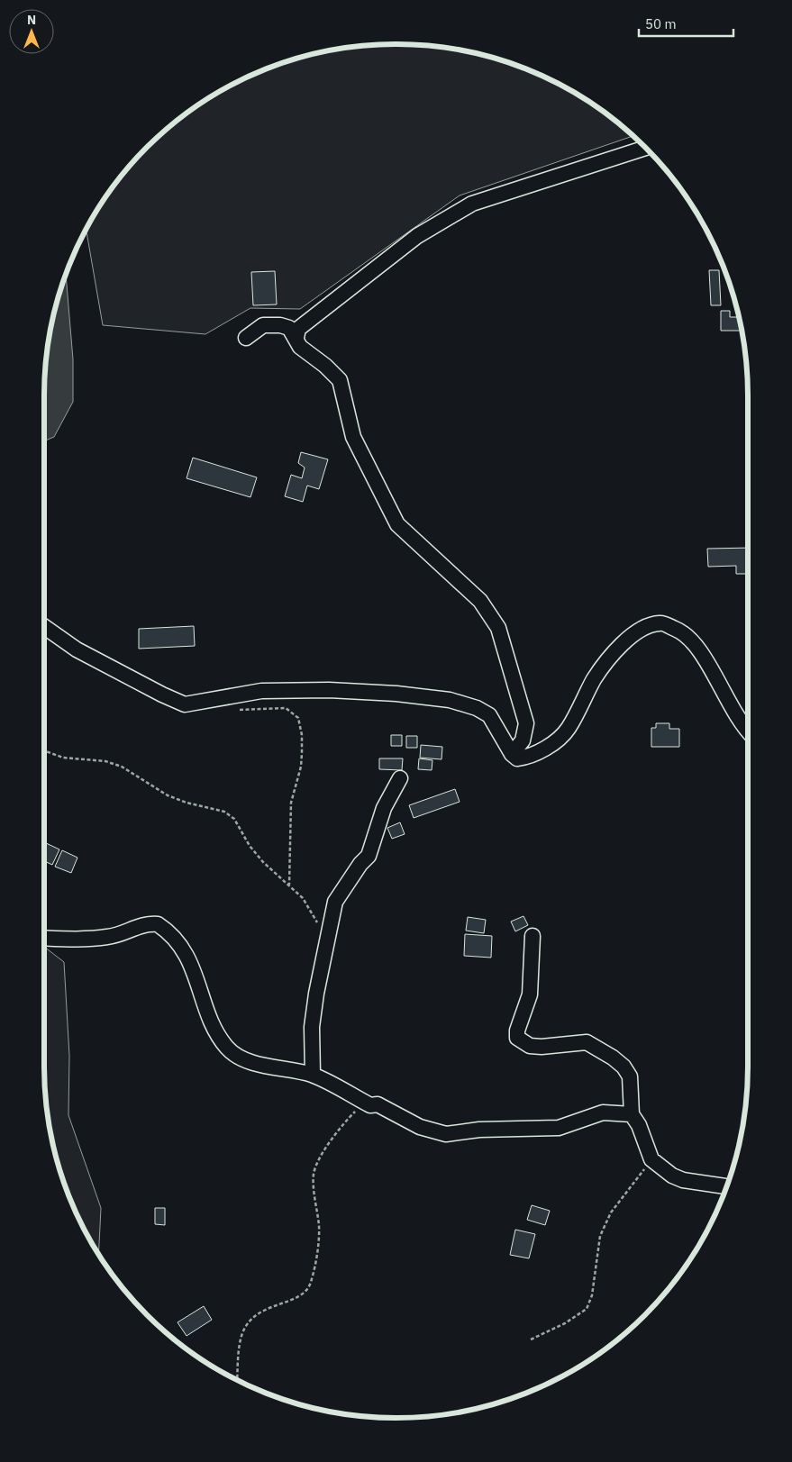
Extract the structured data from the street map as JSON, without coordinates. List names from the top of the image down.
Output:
{
  "scale_bar": "50 m",
  "north": "top"
}
